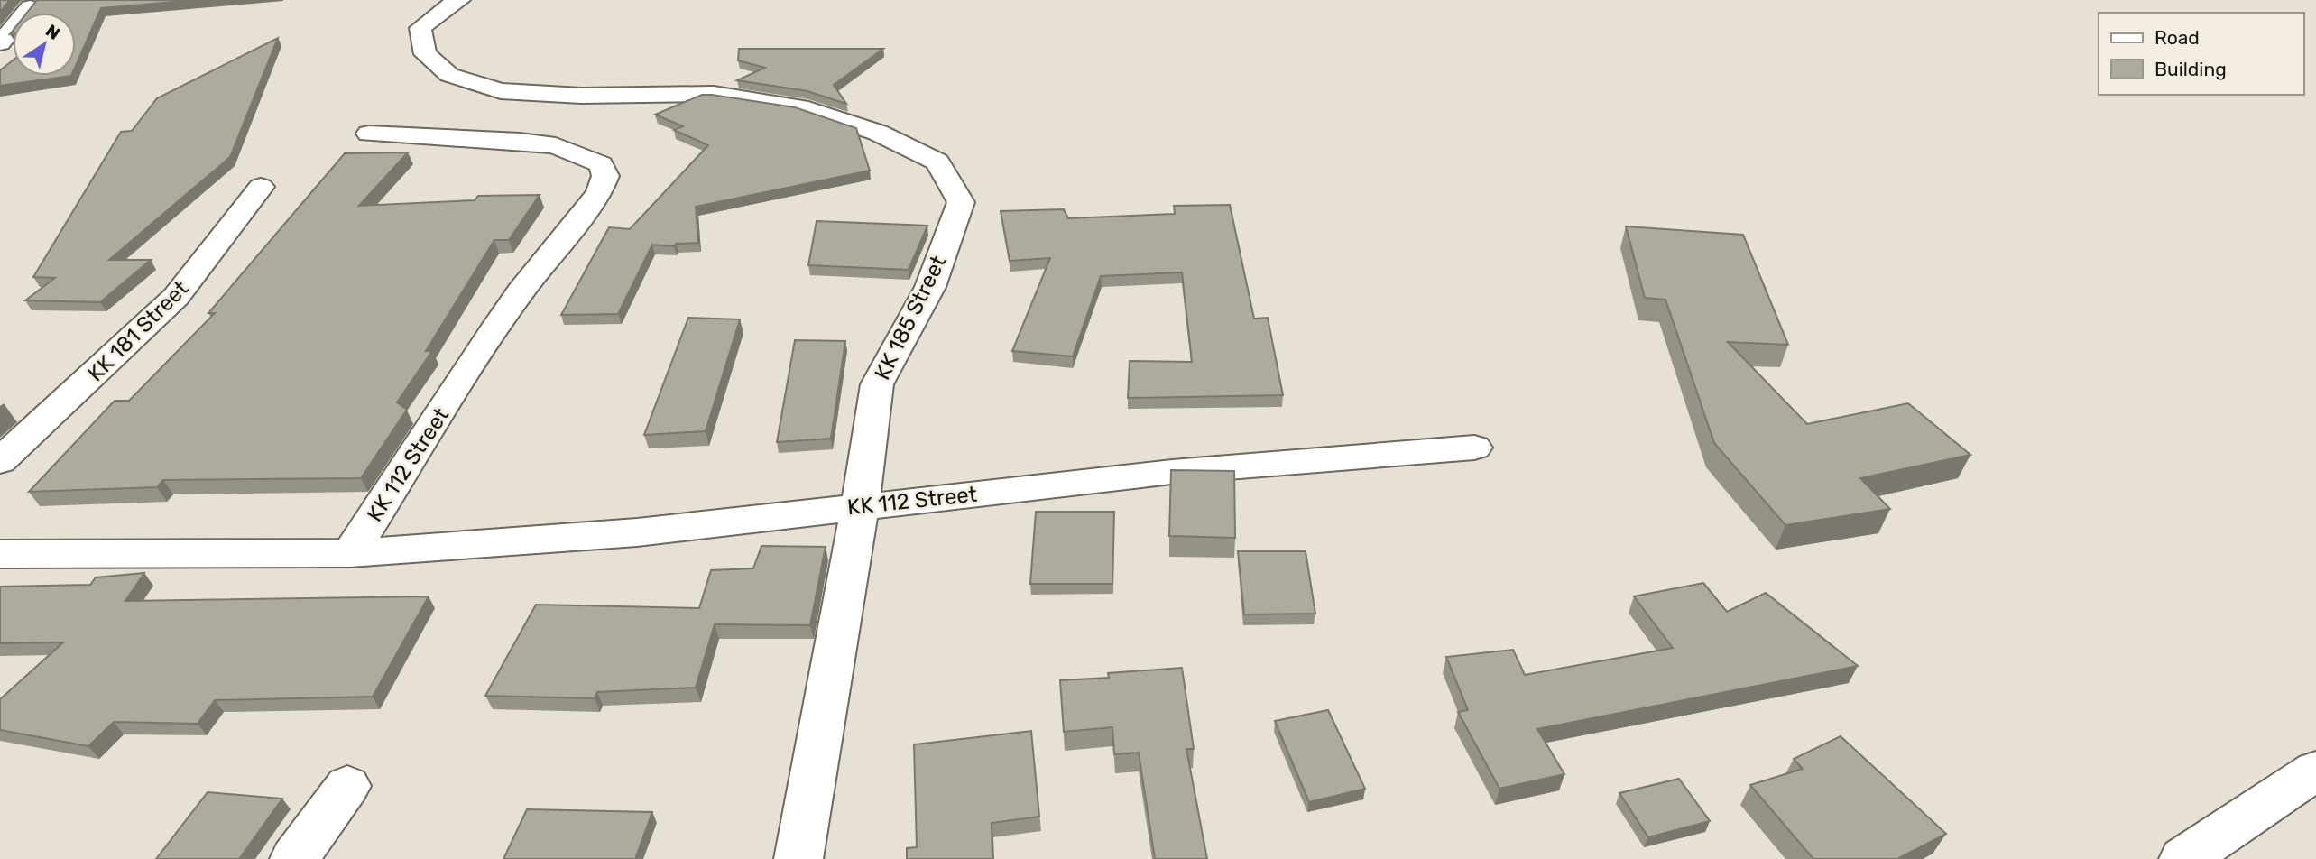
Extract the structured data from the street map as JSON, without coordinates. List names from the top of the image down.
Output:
{
  "streets": {
    "street": ["KK 185 Street", "KK 181 Street", "KK 112 Street"]
  },
  "crossings": [
    ["KK 185 Street", "KK 112 Street"]
  ],
  "legend": ["Road", "Building"],
  "north": "top right"
}
